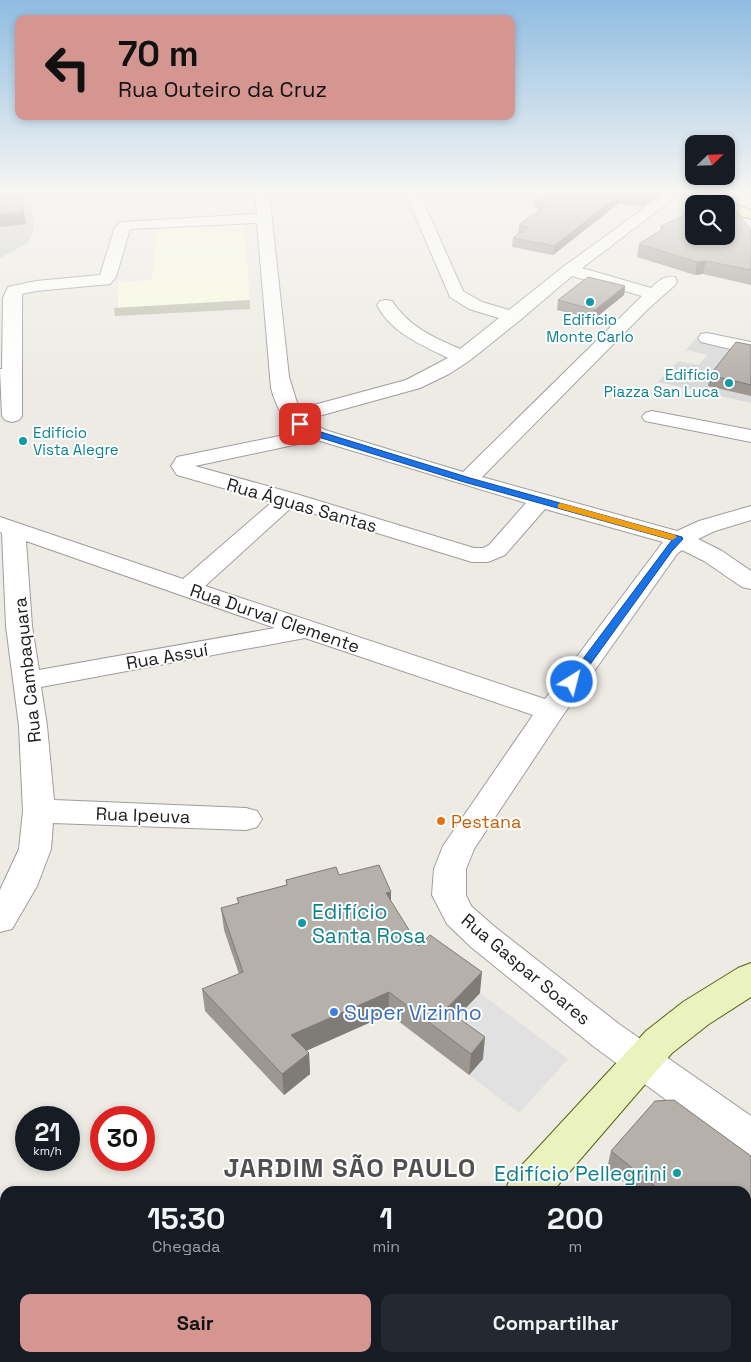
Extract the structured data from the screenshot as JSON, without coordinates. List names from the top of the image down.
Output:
{
  "streets": {
    "street": [
      "Rua Águas Santas",
      "Rua Durval Clemente",
      "Rua Assuí",
      "Rua Cambaquara",
      "Rua Ipeuva",
      "Rua Gaspar Soares"
    ]
  },
  "crossings": [
    ["Rua Durval Clemente", "Rua Assuí"],
    ["Rua Durval Clemente", "Rua Cambaquara"],
    ["Rua Durval Clemente", "Rua Gaspar Soares"],
    ["Rua Assuí", "Rua Cambaquara"],
    ["Rua Cambaquara", "Rua Ipeuva"]
  ],
  "districts": ["JARDIM SÃO PAULO"],
  "places": [
    "Edifício Monte Carlo",
    "Edifício Piazza San Luca",
    "Edifício Vista Alegre",
    "Pestana",
    "Edifício Santa Rosa",
    "Super Vizinho",
    "Edifício Pellegrini"
  ],
  "north": "top right",
  "page": {
    "turn": ["70 m", "Rua Outeiro da Cruz"],
    "speed": "21 km/h",
    "limit": "30",
    "eta": [
      "15:30",
      "Chegada",
      "1",
      "min",
      "200",
      "m"
    ],
    "buttons": ["Sair", "Compartilhar"]
  }
}
